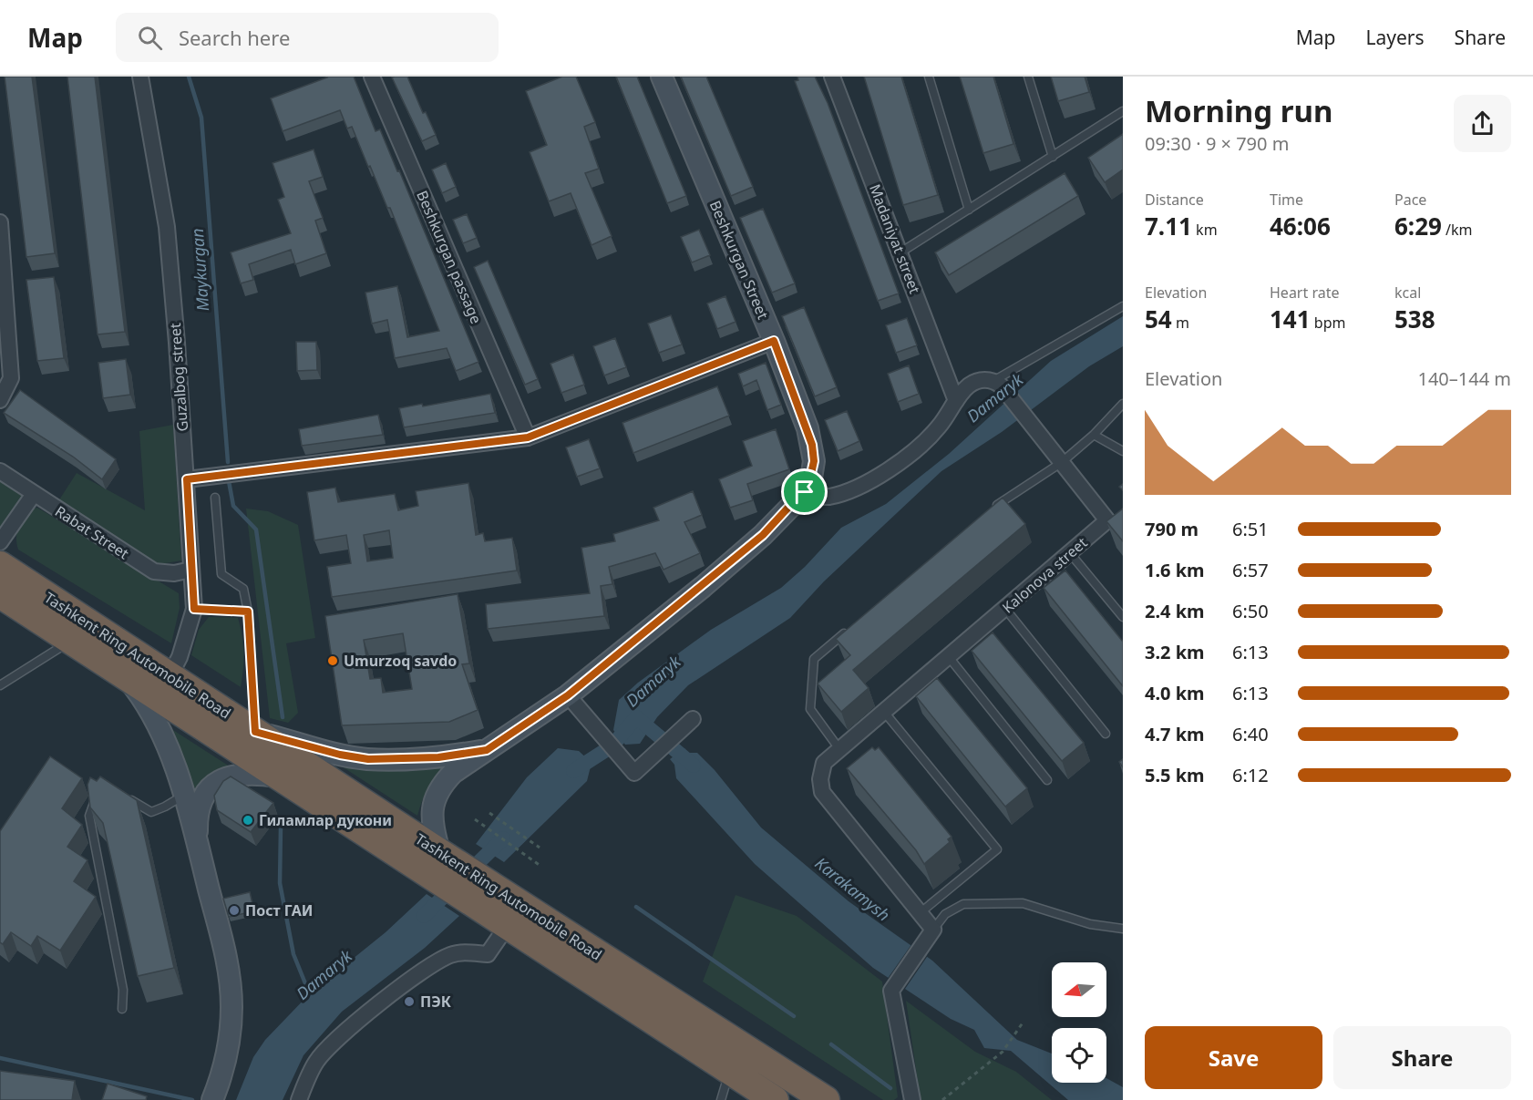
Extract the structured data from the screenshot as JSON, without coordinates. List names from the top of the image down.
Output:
{
  "streets": {
    "highway": ["Tashkent Ring Automobile Road"],
    "main road": ["Beshkurgan Street"],
    "street": [
      "Madaniyat street",
      "Beshkurgan passage",
      "Guzalbog street",
      "Rabat Street",
      "Kalonova street"
    ]
  },
  "crossings": [
    ["Beshkurgan Street", "Tashkent Ring Automobile Road"],
    ["Guzalbog street", "Rabat Street"],
    ["Guzalbog street", "Tashkent Ring Automobile Road"]
  ],
  "water": ["Maykurgan", "Damaryk", "Karakamysh"],
  "places": [
    "Umurzoq savdo",
    "Гиламлар дукони",
    "Пост ГАИ",
    "ПЭК"
  ],
  "north": "left",
  "page": {
    "header": "Map",
    "search": "Search here",
    "nav": ["Map", "Layers", "Share"],
    "heading": ["Morning run", "09:30 · 9 × 790 m"],
    "stats": [
      ["Distance", "7.11 km"],
      ["Time", "46:06"],
      ["Pace", "6:29 /km"],
      ["Elevation", "54 m"],
      ["Heart rate", "141 bpm"],
      ["kcal", "538"]
    ],
    "chart": ["Elevation", "140–144 m"],
    "list": [
      {
        "name": "790 m",
        "note": "6:51"
      },
      {
        "name": "1.6 km",
        "note": "6:57"
      },
      {
        "name": "2.4 km",
        "note": "6:50"
      },
      {
        "name": "3.2 km",
        "note": "6:13"
      },
      {
        "name": "4.0 km",
        "note": "6:13"
      },
      {
        "name": "4.7 km",
        "note": "6:40"
      },
      {
        "name": "5.5 km",
        "note": "6:12"
      }
    ],
    "buttons": ["Save", "Share"]
  }
}
